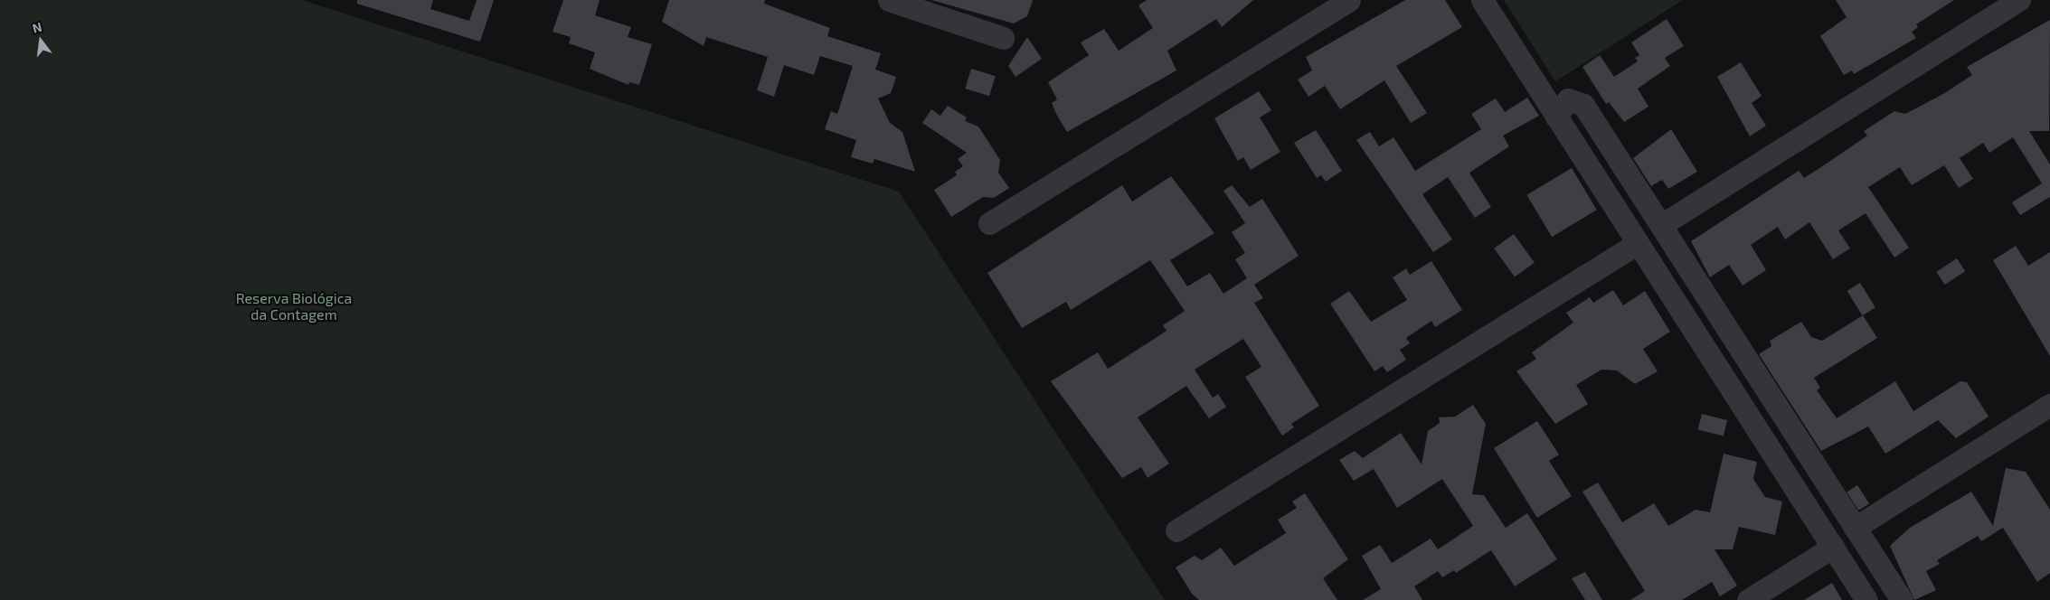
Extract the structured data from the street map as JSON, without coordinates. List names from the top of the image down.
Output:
{
  "parks": ["Reserva Biológica da Contagem"],
  "north": "top"
}
